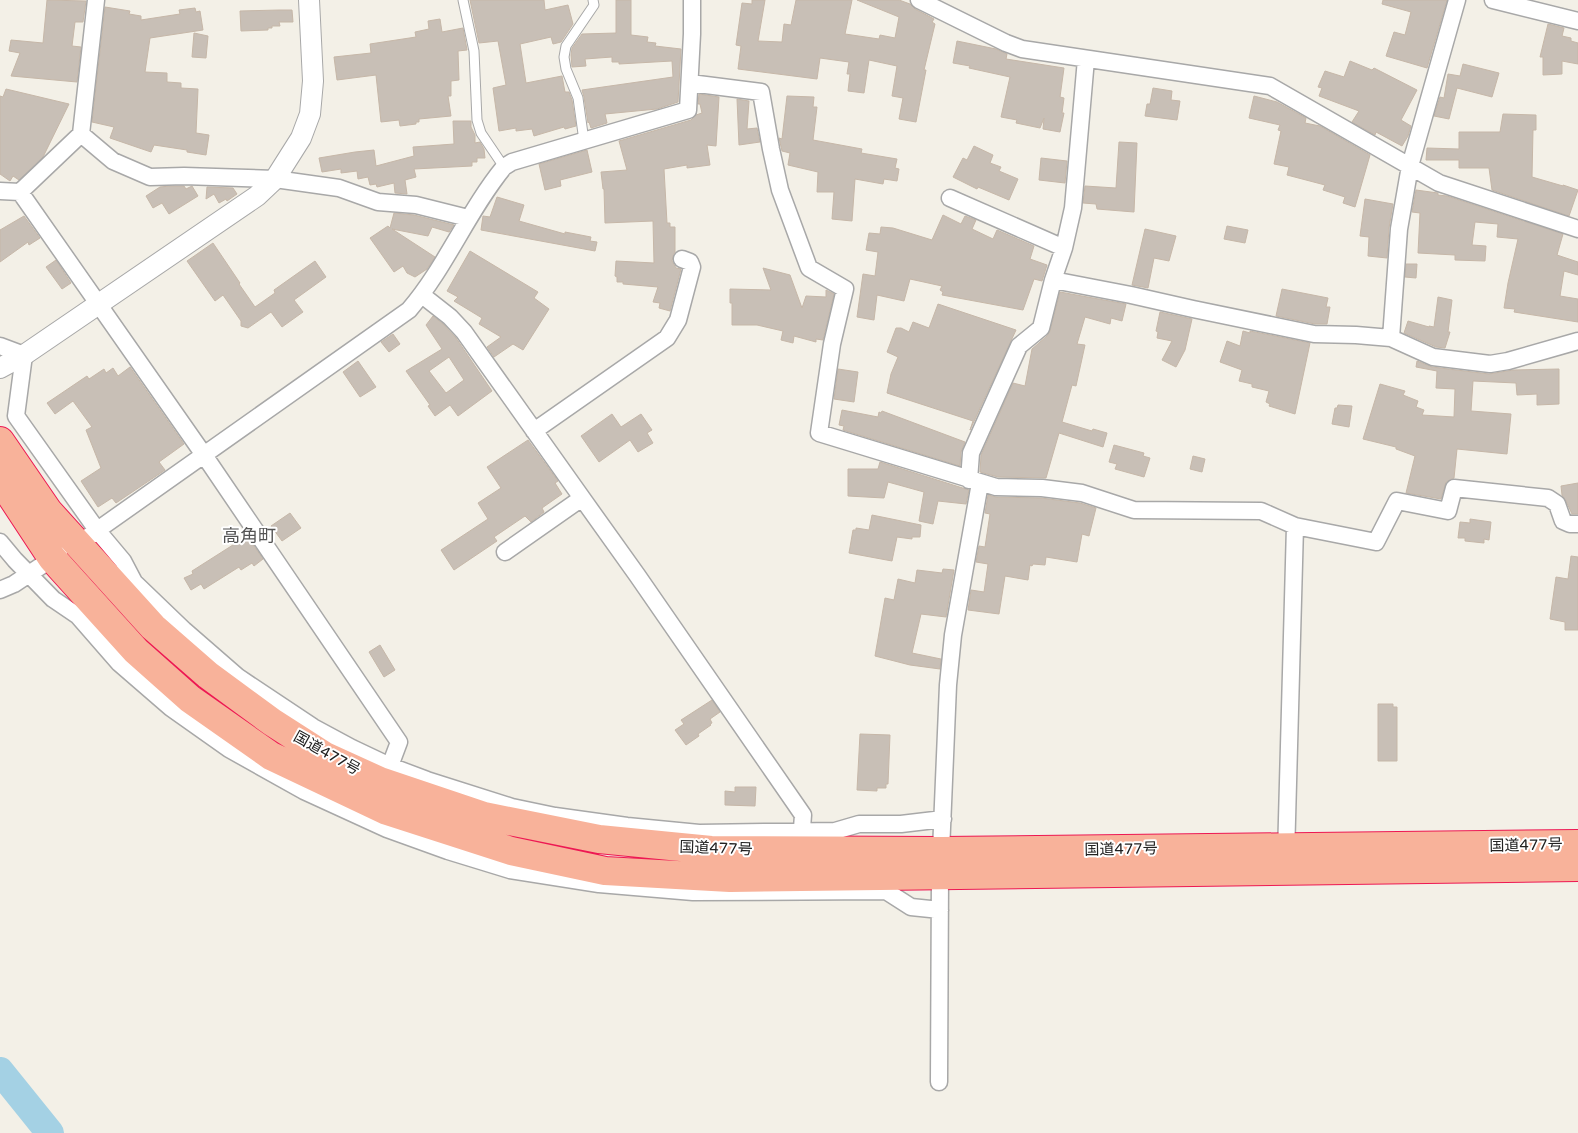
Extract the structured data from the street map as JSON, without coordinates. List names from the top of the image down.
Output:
{
  "streets": {
    "highway": ["国道477号"]
  },
  "districts": ["高角町"]
}
